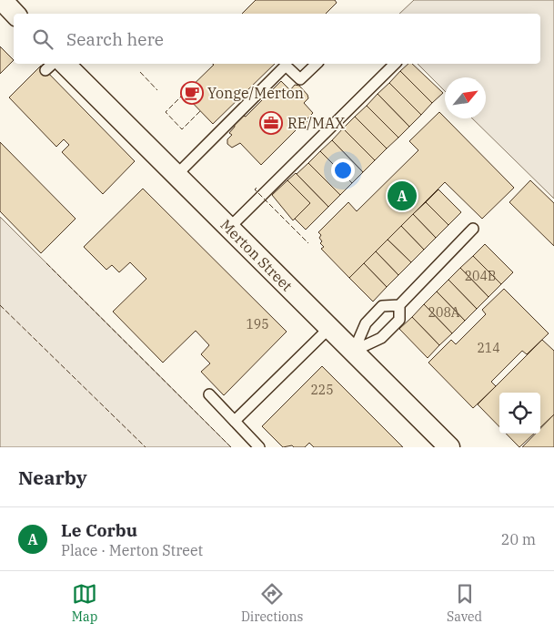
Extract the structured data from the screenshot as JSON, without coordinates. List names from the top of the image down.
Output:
{
  "streets": {
    "street": ["Merton Street"]
  },
  "places": {
    "cafe": ["Yonge/Merton"],
    "office": ["RE/MAX"]
  },
  "house_numbers": [
    "204B",
    "208A",
    "195",
    "214",
    "225"
  ],
  "north": "top right",
  "page": {
    "search": "Search here",
    "pins": "A",
    "heading": "Nearby",
    "list": [
      {
        "mark": "A",
        "name": "Le Corbu",
        "note": "Place · Merton Street",
        "value": "20 m"
      }
    ],
    "nav": ["Map", "Directions", "Saved"]
  }
}
